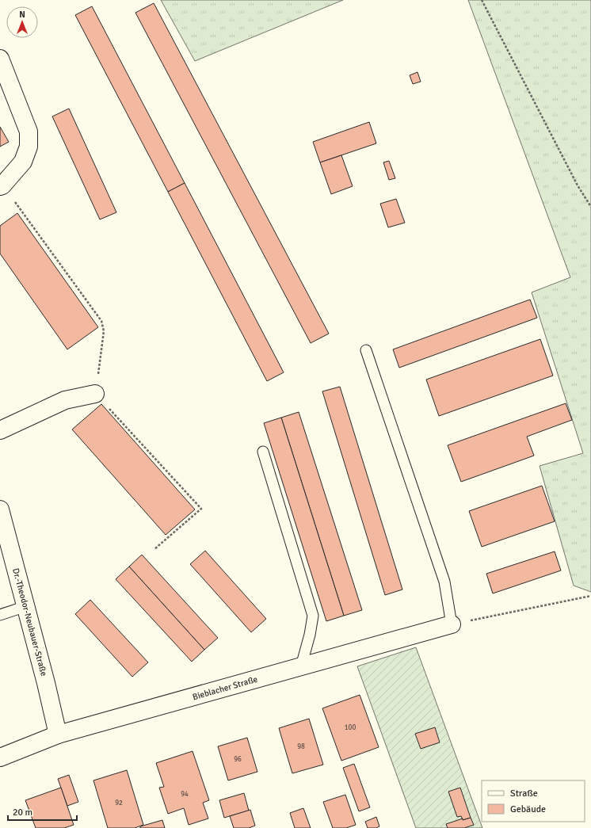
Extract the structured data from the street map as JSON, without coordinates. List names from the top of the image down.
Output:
{
  "streets": {
    "street": ["Dr.-Theodor-Neubauer-Straße", "Bieblacher Straße"]
  },
  "crossings": [
    ["Dr.-Theodor-Neubauer-Straße", "Bieblacher Straße"]
  ],
  "house_numbers": [
    "100",
    "98",
    "96",
    "94",
    "92"
  ],
  "legend": ["Straße", "Gebäude"],
  "scale_bar": "20 m",
  "north": "top"
}
